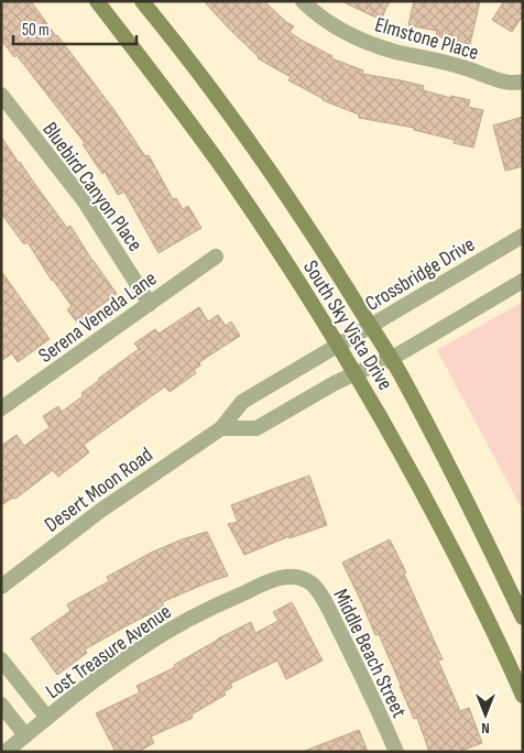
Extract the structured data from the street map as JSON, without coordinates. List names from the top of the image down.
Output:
{
  "streets": {
    "main road": ["South Sky Vista Drive"],
    "street": [
      "Elmstone Place",
      "Bluebird Canyon Place",
      "Crossbridge Drive",
      "Serena Veneda Lane",
      "Desert Moon Road",
      "Lost Treasure Avenue",
      "Middle Beach Street"
    ]
  },
  "crossings": [
    ["Bluebird Canyon Place", "Serena Veneda Lane"],
    ["Crossbridge Drive", "South Sky Vista Drive"],
    ["Crossbridge Drive", "Desert Moon Road"],
    ["South Sky Vista Drive", "Desert Moon Road"],
    ["Lost Treasure Avenue", "Middle Beach Street"]
  ],
  "scale_bar": "50 m",
  "north": "bottom"
}
